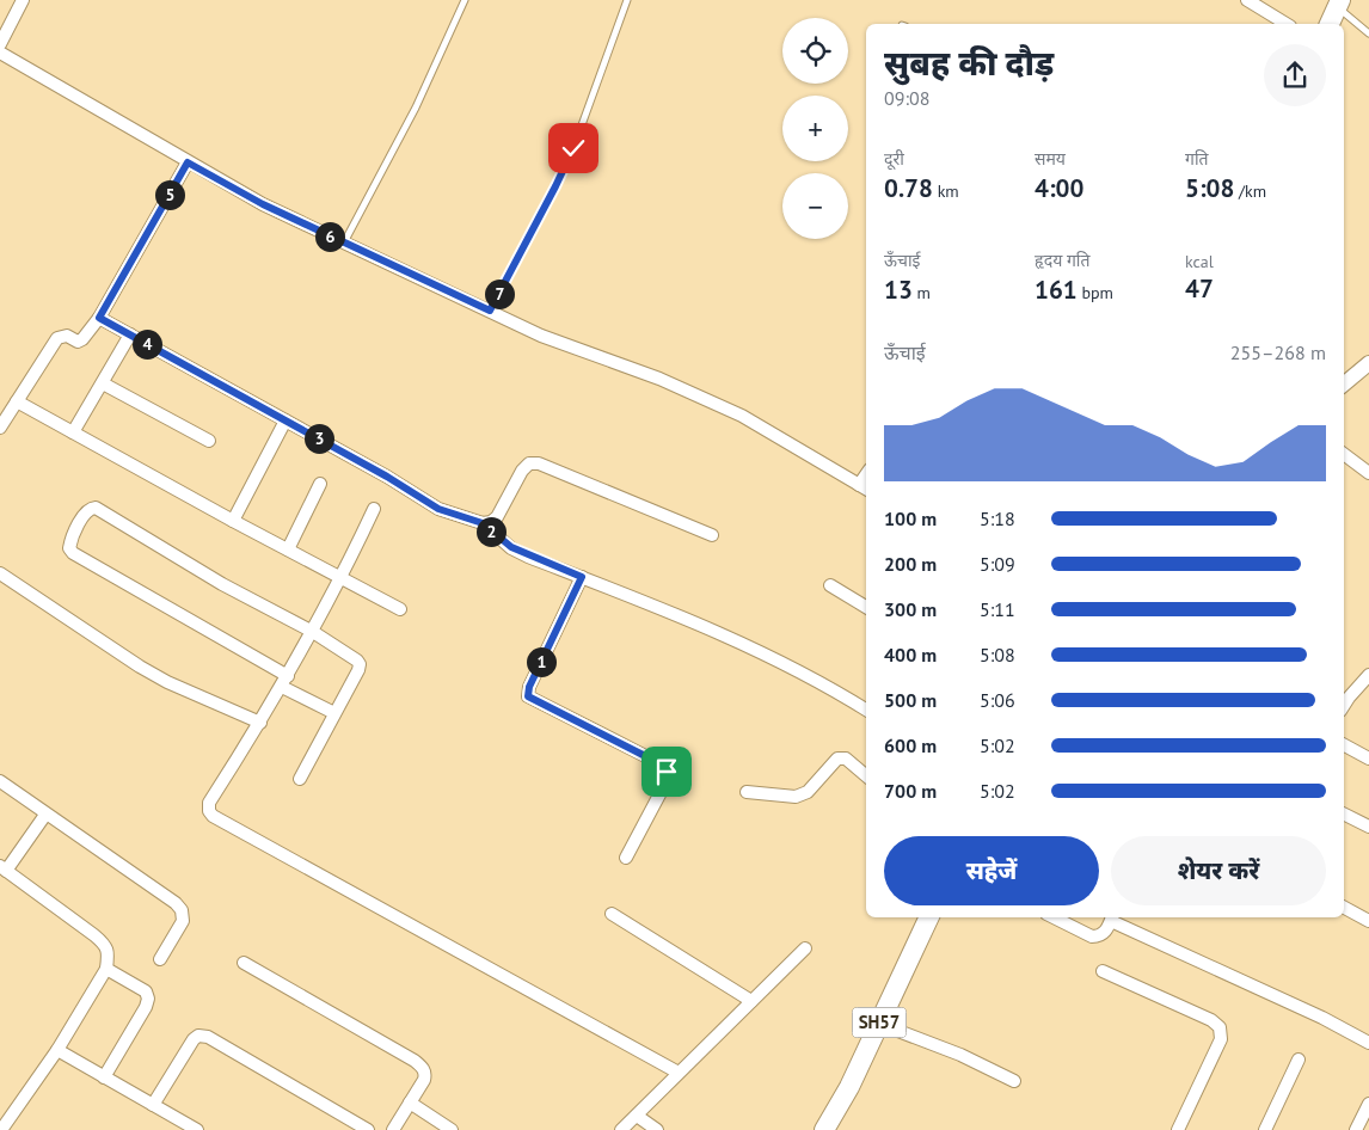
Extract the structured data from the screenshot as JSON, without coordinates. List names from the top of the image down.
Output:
{
  "streets": {
    "main road": ["SH57"]
  },
  "page": {
    "map_buttons": ["+", "−"],
    "heading": ["सुबह की दौड़", "09:08"],
    "stats": [
      ["दूरी", "0.78 km"],
      ["समय", "4:00"],
      ["गति", "5:08 /km"],
      ["ऊँचाई", "13 m"],
      ["हृदय गति", "161 bpm"],
      ["kcal", "47"]
    ],
    "pins": [
      "5",
      "6",
      "7",
      "4",
      "3",
      "2",
      "1"
    ],
    "chart": ["ऊँचाई", "255–268 m"],
    "list": [
      {
        "name": "100 m",
        "note": "5:18"
      },
      {
        "name": "200 m",
        "note": "5:09"
      },
      {
        "name": "300 m",
        "note": "5:11"
      },
      {
        "name": "400 m",
        "note": "5:08"
      },
      {
        "name": "500 m",
        "note": "5:06"
      },
      {
        "name": "600 m",
        "note": "5:02"
      },
      {
        "name": "700 m",
        "note": "5:02"
      }
    ],
    "buttons": ["सहेजें", "शेयर करें"]
  }
}
